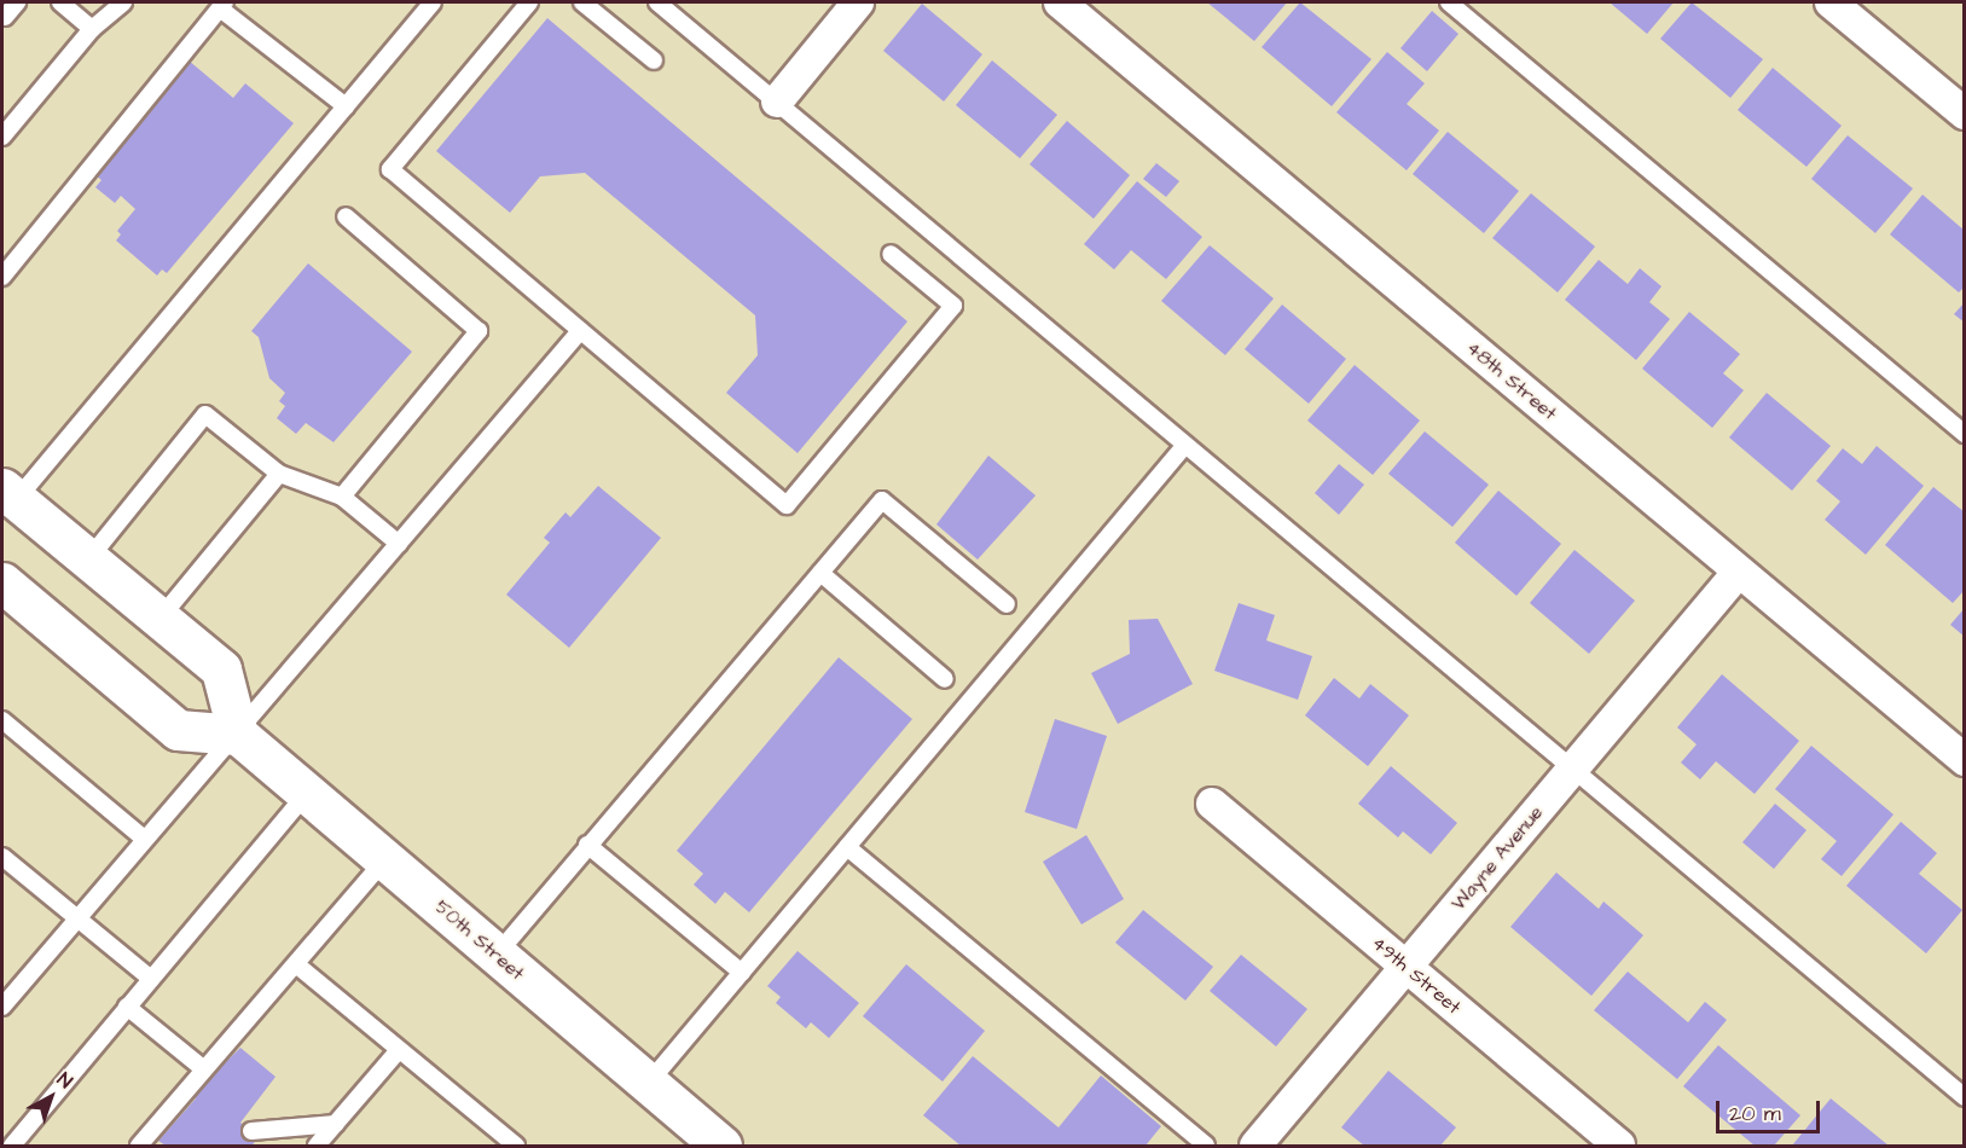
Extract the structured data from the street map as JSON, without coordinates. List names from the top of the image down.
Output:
{
  "streets": {
    "main road": ["50th Street"],
    "street": ["48th Street", "Wayne Avenue", "49th Street"]
  },
  "crossings": [
    ["48th Street", "Wayne Avenue"],
    ["Wayne Avenue", "49th Street"]
  ],
  "scale_bar": "20 m",
  "north": "top right"
}
